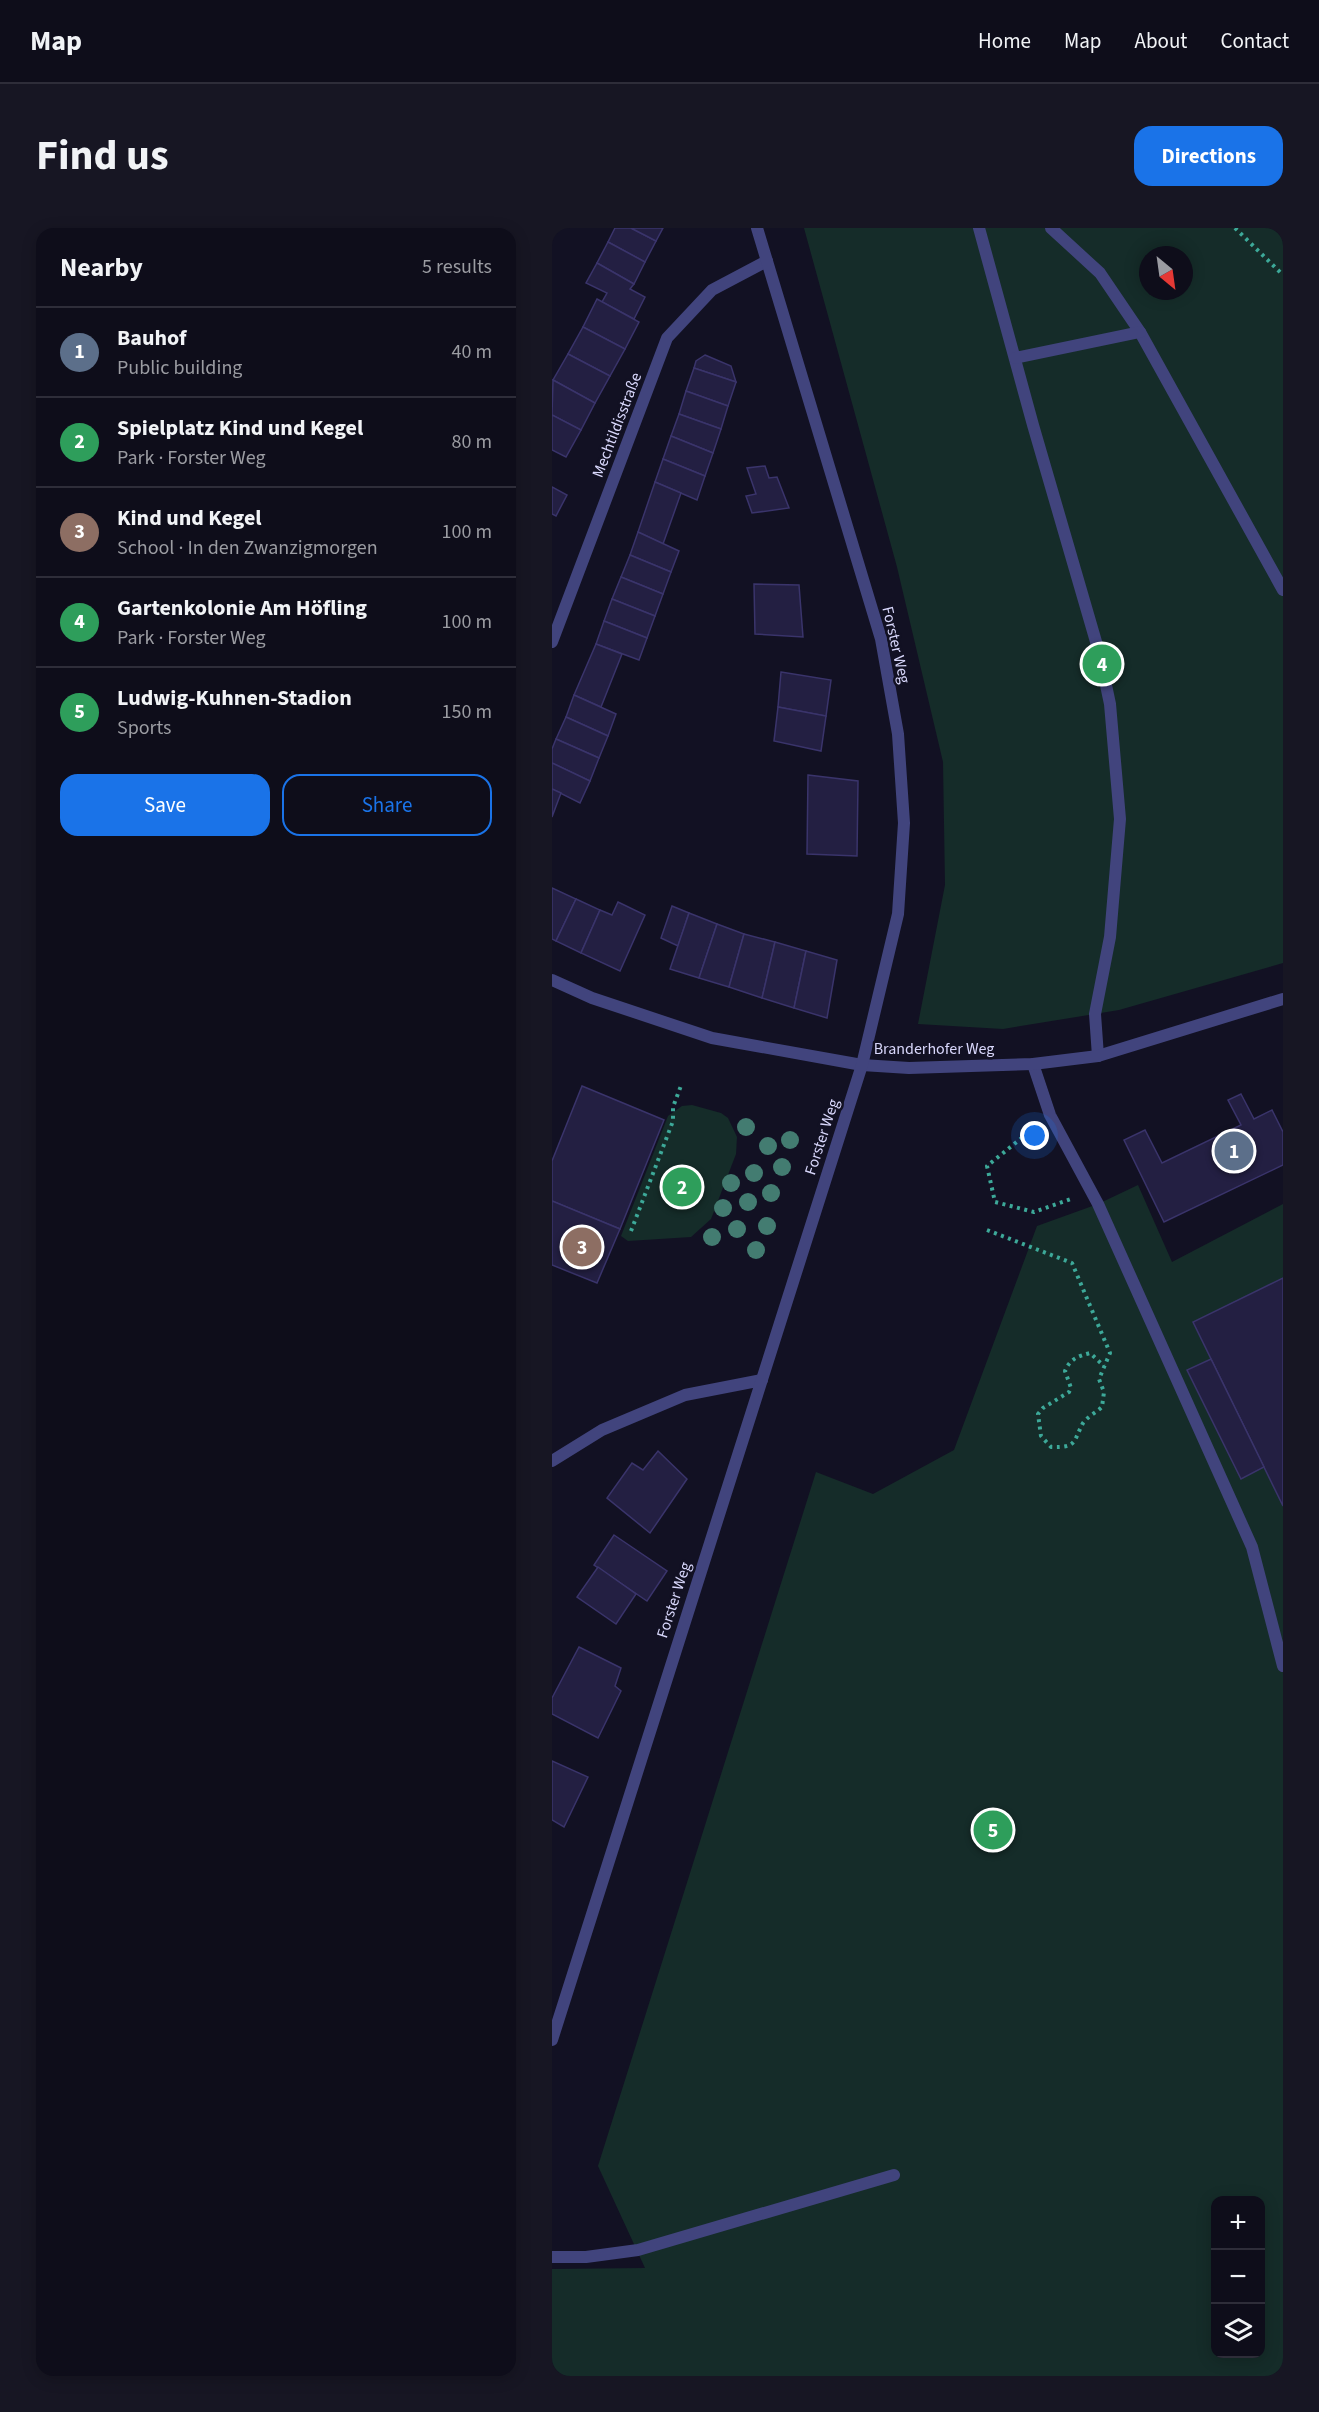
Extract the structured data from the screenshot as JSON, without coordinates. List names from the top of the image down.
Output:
{
  "streets": {
    "street": ["Mechtildisstraße", "Forster Weg", "Branderhofer Weg"]
  },
  "crossings": [
    ["Mechtildisstraße", "Forster Weg"],
    ["Forster Weg", "Branderhofer Weg"]
  ],
  "north": "bottom right",
  "page": {
    "header": "Map",
    "nav": [
      "Home",
      "Map",
      "About",
      "Contact"
    ],
    "title": "Find us",
    "buttons": [
      "Directions",
      ["Save", "Share"]
    ],
    "heading": ["Nearby", "5 results"],
    "list": [
      {
        "mark": "1",
        "name": "Bauhof",
        "note": "Public building",
        "value": "40 m"
      },
      {
        "mark": "2",
        "name": "Spielplatz Kind und Kegel",
        "note": "Park · Forster Weg",
        "value": "80 m"
      },
      {
        "mark": "3",
        "name": "Kind und Kegel",
        "note": "School · In den Zwanzigmorgen",
        "value": "100 m"
      },
      {
        "mark": "4",
        "name": "Gartenkolonie Am Höfling",
        "note": "Park · Forster Weg",
        "value": "100 m"
      },
      {
        "mark": "5",
        "name": "Ludwig-Kuhnen-Stadion",
        "note": "Sports",
        "value": "150 m"
      }
    ],
    "pins": [
      "4",
      "1",
      "2",
      "3",
      "5"
    ],
    "map_buttons": ["+", "−"]
  }
}
